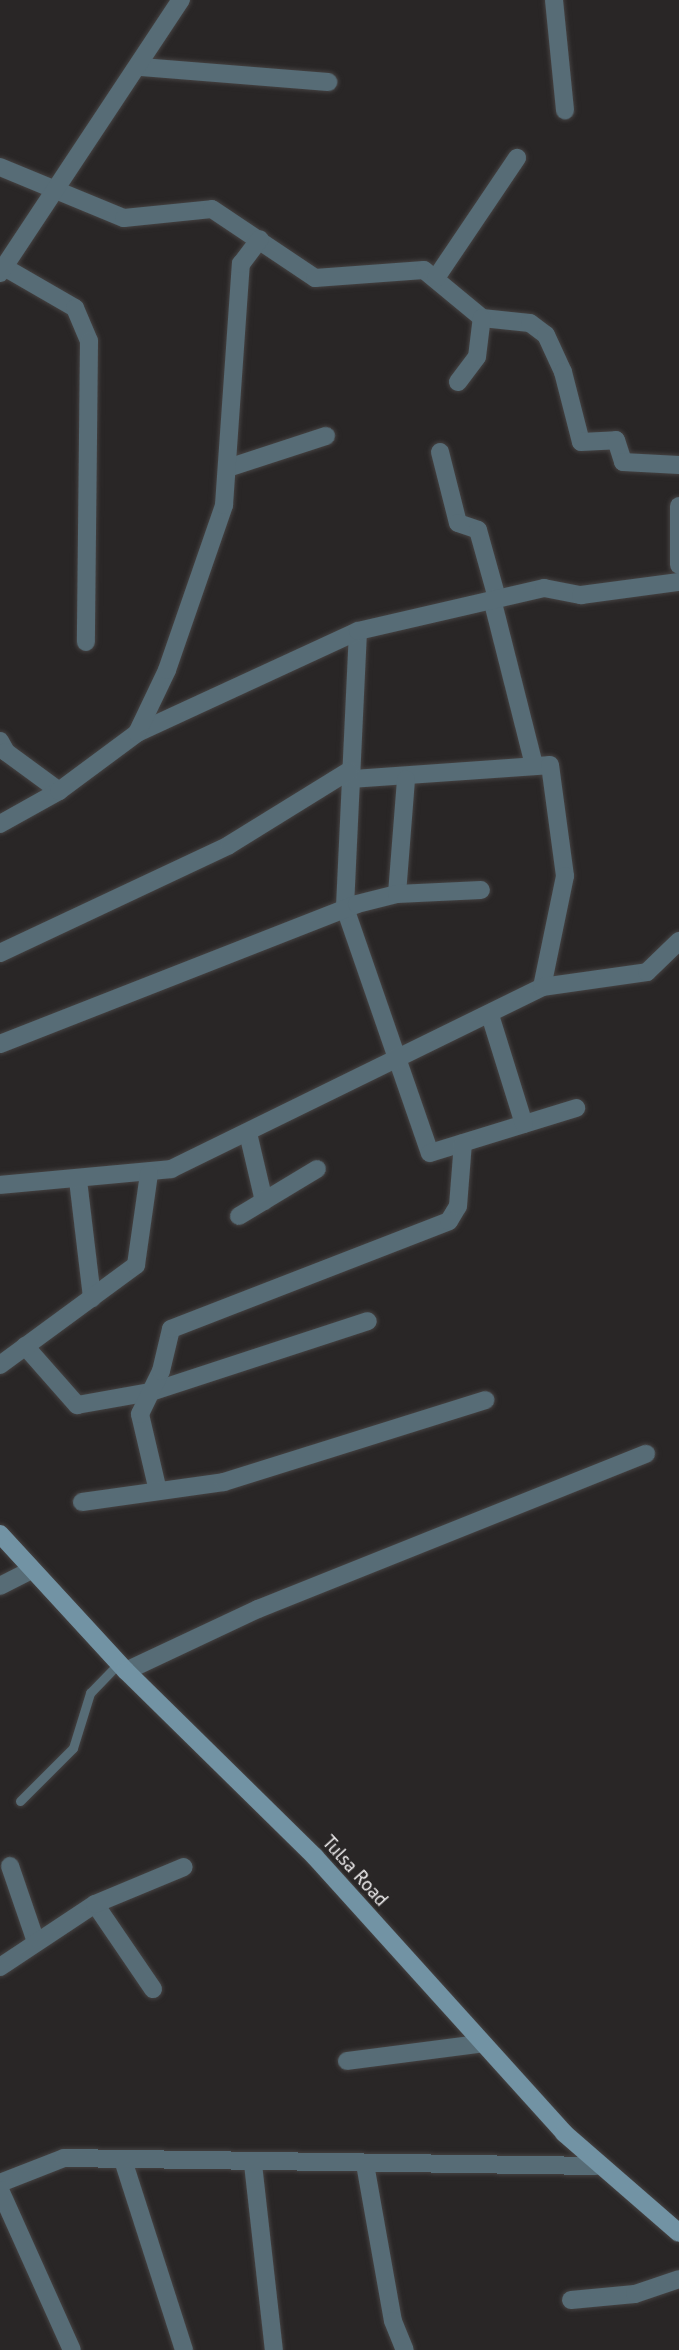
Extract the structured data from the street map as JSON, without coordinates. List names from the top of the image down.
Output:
{
  "streets": {
    "main road": ["Tulsa Road"]
  }
}
